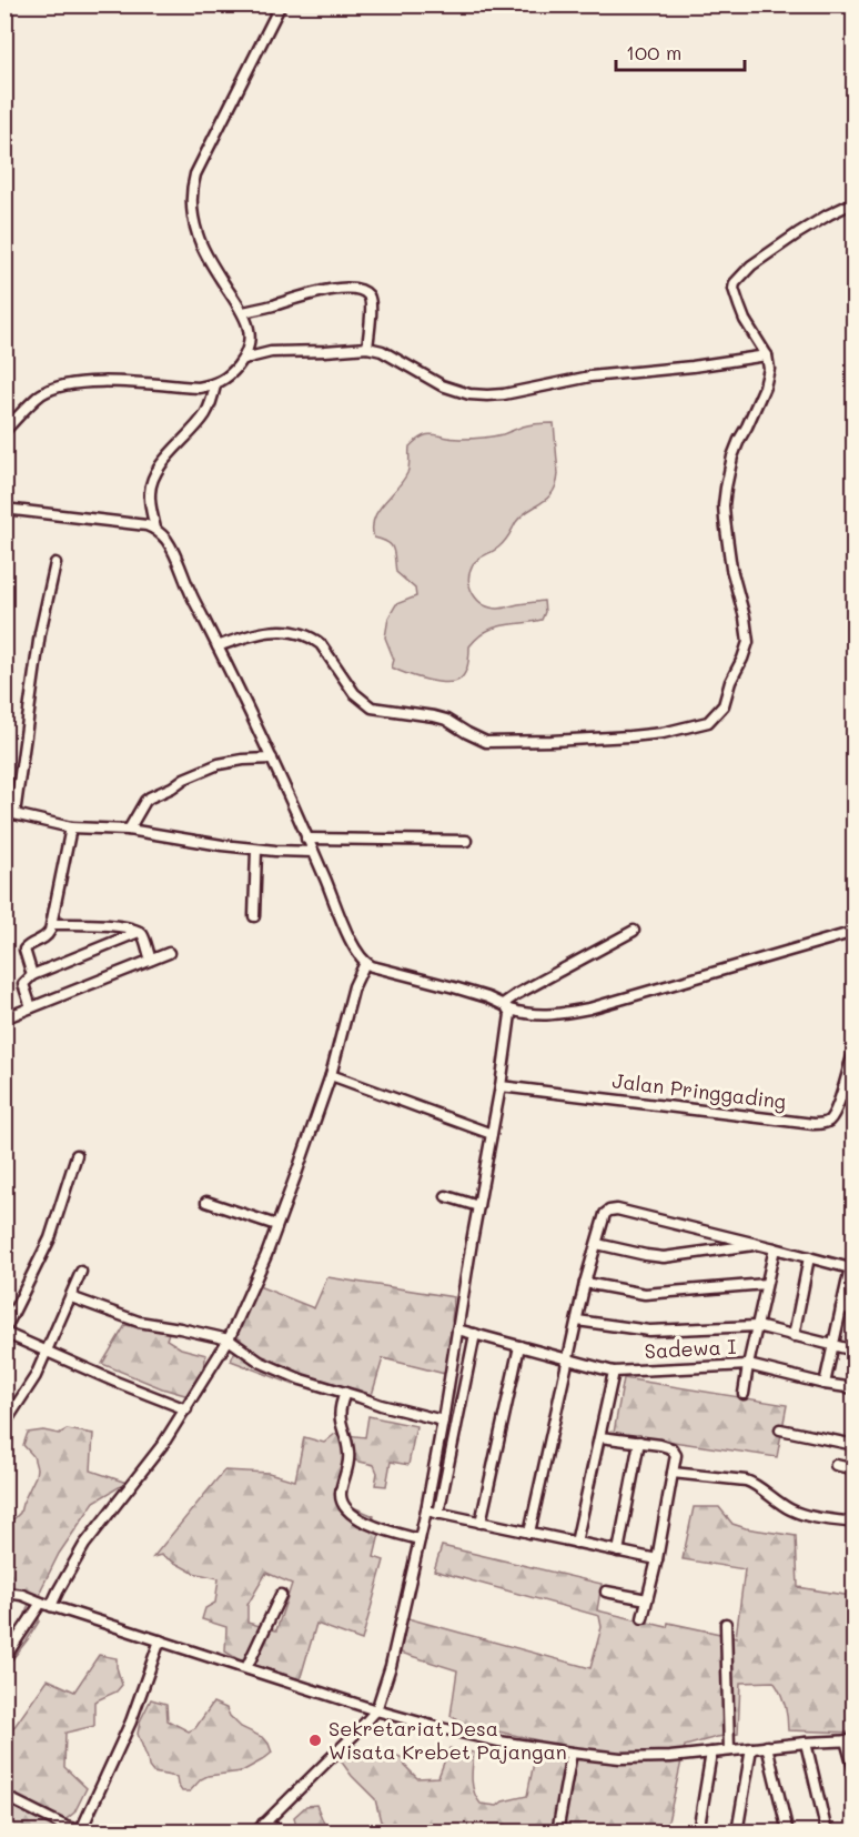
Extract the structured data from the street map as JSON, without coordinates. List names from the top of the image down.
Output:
{
  "streets": {
    "street": ["Jalan Pringgading", "Sadewa I"]
  },
  "places": ["Sekretariat Desa Wisata Krebet Pajangan"],
  "scale_bar": "100 m"
}
